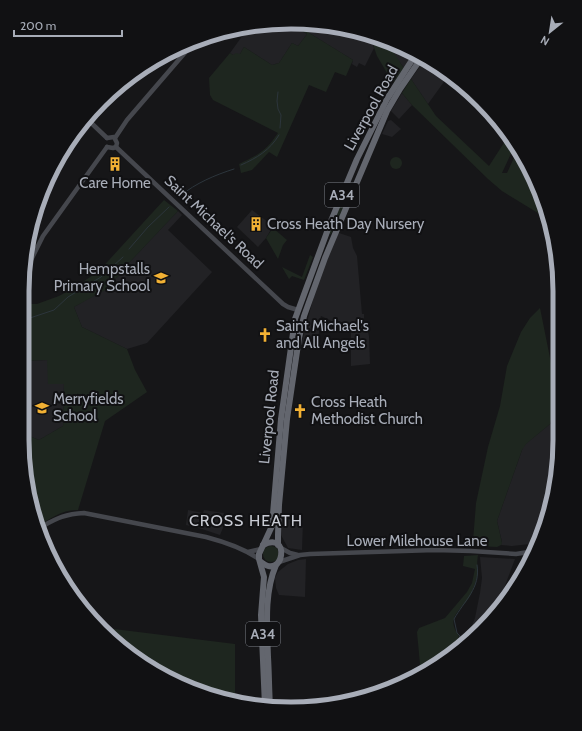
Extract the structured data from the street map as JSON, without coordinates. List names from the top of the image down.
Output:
{
  "streets": {
    "highway": ["Liverpool Road", "A34"],
    "street": ["Saint Michael's Road", "Lower Milehouse Lane"]
  },
  "crossings": [
    ["Liverpool Road", "A34"],
    ["Liverpool Road", "Saint Michael's Road"],
    ["Liverpool Road", "Lower Milehouse Lane"],
    ["A34", "Lower Milehouse Lane"]
  ],
  "districts": ["CROSS HEATH"],
  "places": {
    "building": ["Care Home", "Cross Heath Day Nursery"],
    "school or university": ["Hempstalls Primary School", "Merryfields School"],
    "church": ["Saint Michael's and All Angels", "Cross Heath Methodist Church"]
  },
  "scale_bar": "200 m",
  "north": "bottom left"
}
